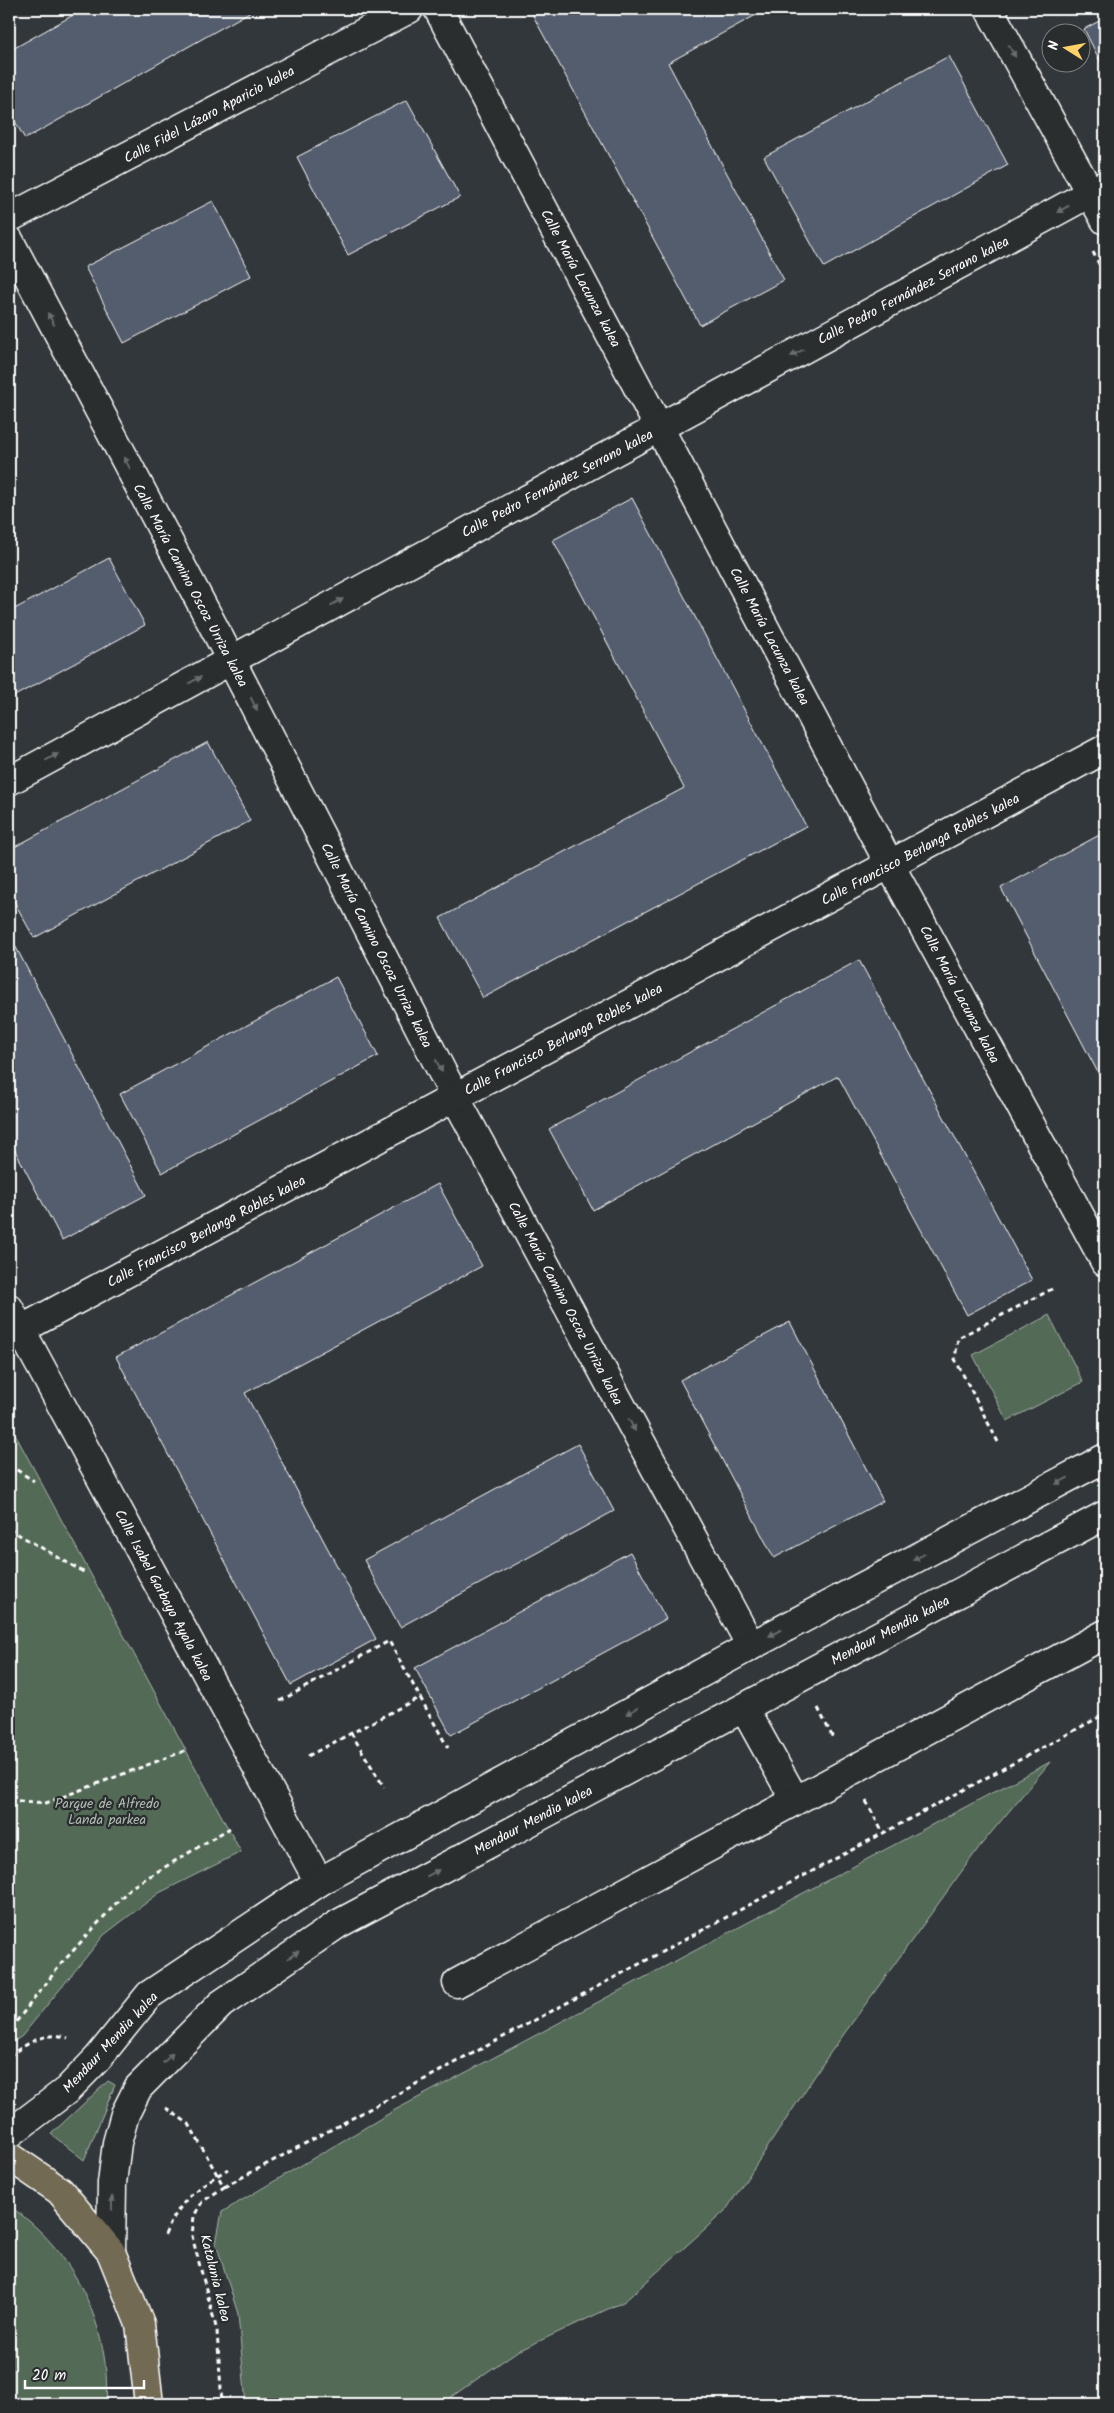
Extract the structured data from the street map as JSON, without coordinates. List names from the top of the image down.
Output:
{
  "streets": {
    "street": [
      "Calle Fidel Lázaro Aparicio kalea",
      "Calle María Lacunza kalea",
      "Calle Pedro Fernández Serrano kalea",
      "Calle María Camino Oscoz Urriza kalea",
      "Calle Francisco Berlanga Robles kalea",
      "Calle Isabel Garbayo Ayala kalea",
      "Mendaur Mendia kalea"
    ],
    "path": ["Katalunia kalea"]
  },
  "crossings": [
    ["Calle María Lacunza kalea", "Calle Pedro Fernández Serrano kalea"],
    ["Calle María Lacunza kalea", "Calle Francisco Berlanga Robles kalea"],
    ["Calle Pedro Fernández Serrano kalea", "Calle María Camino Oscoz Urriza kalea"],
    ["Calle María Camino Oscoz Urriza kalea", "Calle Francisco Berlanga Robles kalea"],
    ["Calle María Camino Oscoz Urriza kalea", "Mendaur Mendia kalea"],
    ["Calle Francisco Berlanga Robles kalea", "Calle Isabel Garbayo Ayala kalea"],
    ["Calle Isabel Garbayo Ayala kalea", "Mendaur Mendia kalea"]
  ],
  "parks": ["Parque de Alfredo Landa parkea"],
  "scale_bar": "20 m",
  "north": "left"
}
